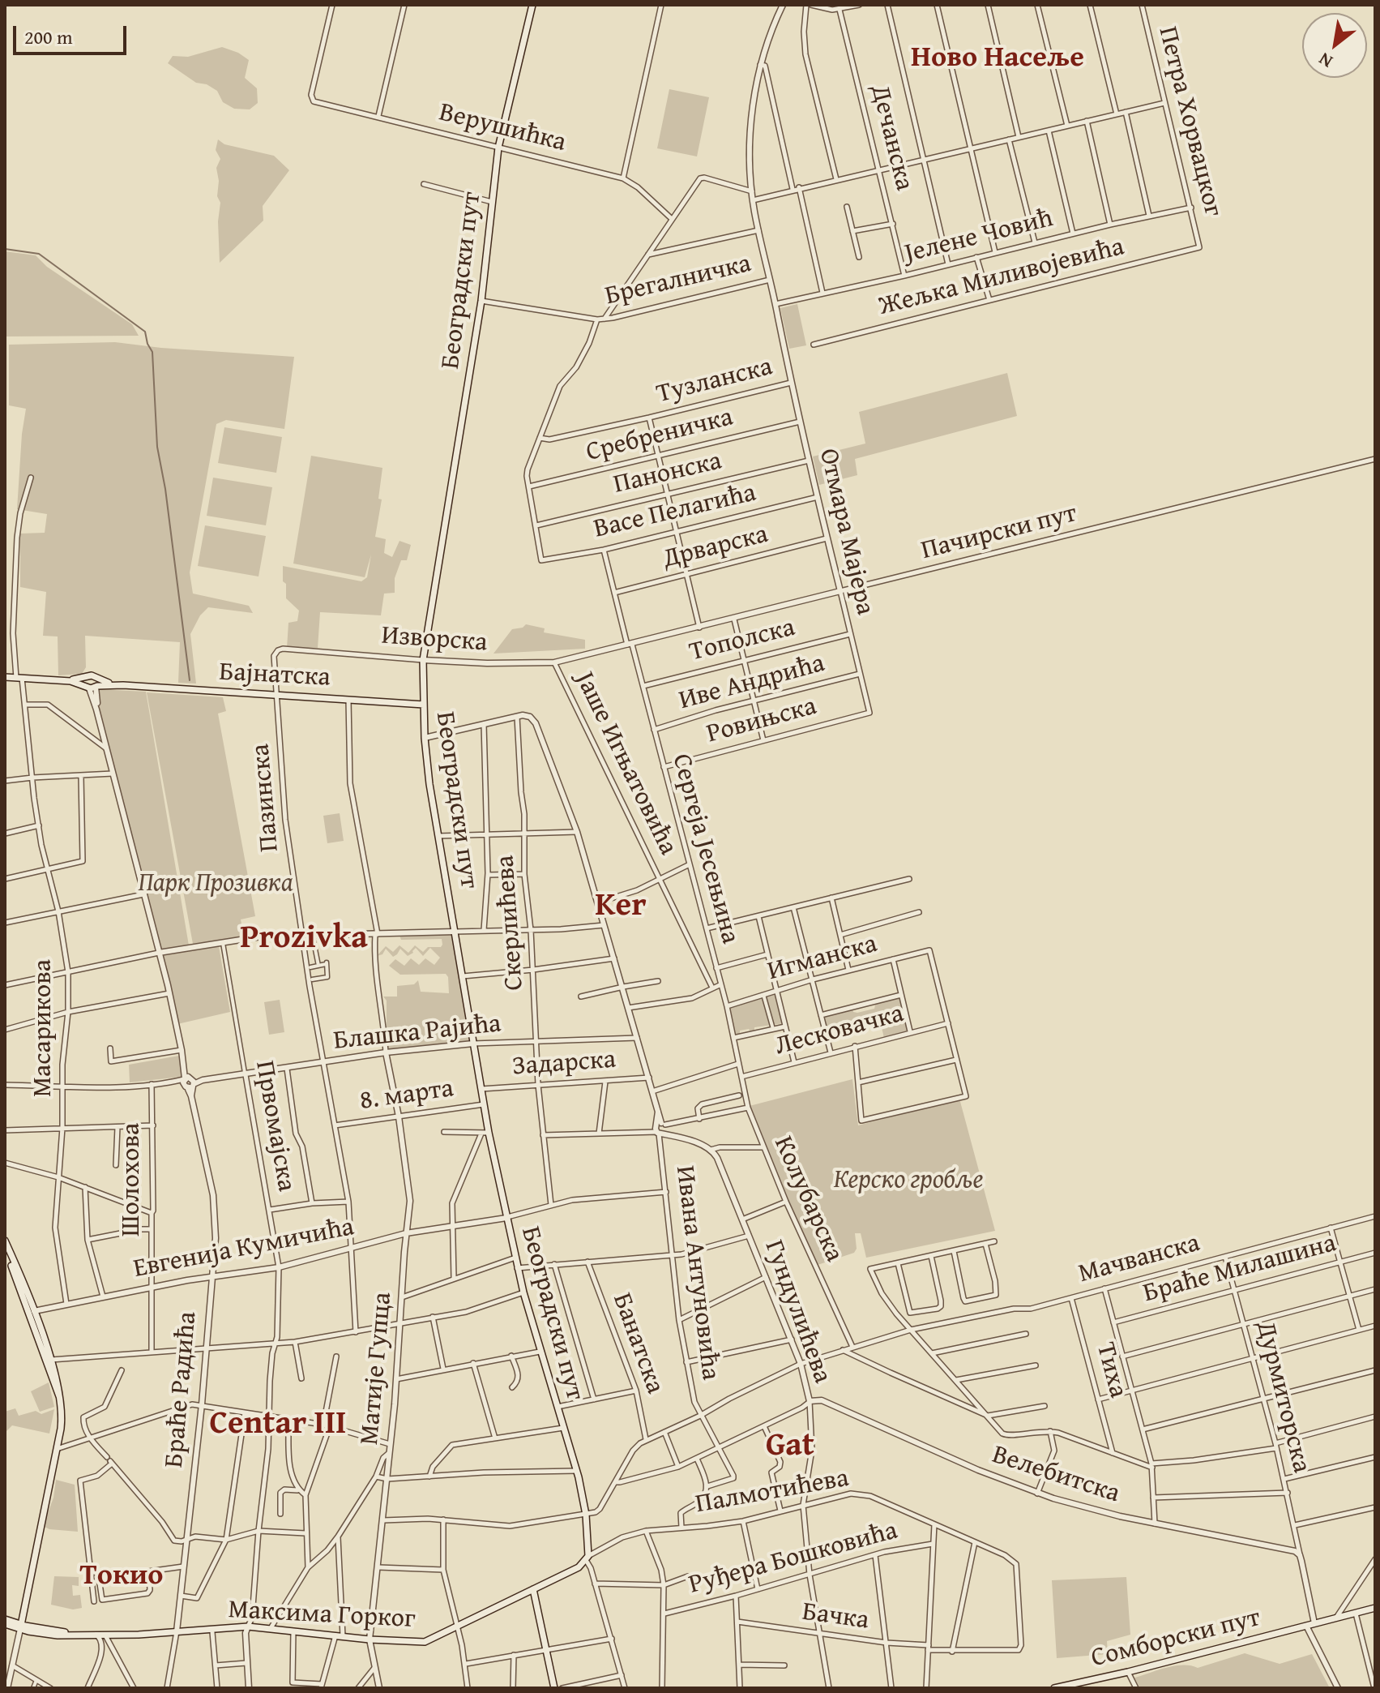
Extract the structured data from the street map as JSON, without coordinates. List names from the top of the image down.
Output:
{
  "streets": {
    "main road": [
      "Београдски пут",
      "Бајнатска",
      "Максима Горког",
      "Сомборски пут"
    ],
    "street": [
      "Петра Хорвацког",
      "Верушићка",
      "Дечанска",
      "Јелене Човић",
      "Жељка Миливојевића",
      "Брегалничка",
      "Тузланска",
      "Сребреничка",
      "Панонска",
      "Васе Пелагића",
      "Отмара Мајера",
      "Пачирски пут",
      "Дрварска",
      "Изворска",
      "Тополска",
      "Иве Андрића",
      "Ровињска",
      "Јаше Игњатовића",
      "Пазинска",
      "Сергеја Јесењина",
      "Скерлићева",
      "Игманска",
      "Масарикова",
      "Лесковачка",
      "Блашка Рајића",
      "Задарска",
      "8. марта",
      "Првомајска",
      "Шолохова",
      "Колубарска",
      "Евгенија Кумичића",
      "Мачванска",
      "Браће Милашина",
      "Ивана Антуновића",
      "Гундулићева",
      "Банатска",
      "Матије Гупца",
      "Тиха",
      "Браће Радића",
      "Дурмиторска",
      "Велебитска",
      "Палмотићева",
      "Руђера Бошковића",
      "Бачка"
    ]
  },
  "crossings": [
    ["Петра Хорвацког", "Јелене Човић"],
    ["Петра Хорвацког", "Жељка Миливојевића"],
    ["Верушићка", "Београдски пут"],
    ["Дечанска", "Јелене Човић"],
    ["Јелене Човић", "Отмара Мајера"],
    ["Београдски пут", "Брегалничка"],
    ["Београдски пут", "Изворска"],
    ["Београдски пут", "Бајнатска"],
    ["Београдски пут", "Блашка Рајића"],
    ["Београдски пут", "Задарска"],
    ["Београдски пут", "8. марта"],
    ["Београдски пут", "Евгенија Кумичића"],
    ["Београдски пут", "Палмотићева"],
    ["Београдски пут", "Максима Горког"],
    ["Брегалничка", "Отмара Мајера"],
    ["Тузланска", "Отмара Мајера"],
    ["Сребреничка", "Отмара Мајера"],
    ["Панонска", "Васе Пелагића"],
    ["Панонска", "Отмара Мајера"],
    ["Васе Пелагића", "Отмара Мајера"],
    ["Васе Пелагића", "Сергеја Јесењина"],
    ["Отмара Мајера", "Пачирски пут"],
    ["Отмара Мајера", "Дрварска"],
    ["Отмара Мајера", "Тополска"],
    ["Отмара Мајера", "Иве Андрића"],
    ["Отмара Мајера", "Ровињска"],
    ["Пачирски пут", "Изворска"],
    ["Пачирски пут", "Сергеја Јесењина"],
    ["Дрварска", "Сергеја Јесењина"],
    ["Изворска", "Бајнатска"],
    ["Изворска", "Јаше Игњатовића"],
    ["Изворска", "Пазинска"],
    ["Изворска", "Сергеја Јесењина"],
    ["Тополска", "Сергеја Јесењина"],
    ["Бајнатска", "Пазинска"],
    ["Бајнатска", "Масарикова"],
    ["Иве Андрића", "Сергеја Јесењина"],
    ["Ровињска", "Сергеја Јесењина"],
    ["Пазинска", "Блашка Рајића"],
    ["Пазинска", "8. марта"],
    ["Пазинска", "Евгенија Кумичића"],
    ["Сергеја Јесењина", "Игманска"],
    ["Сергеја Јесењина", "Колубарска"],
    ["Скерлићева", "Блашка Рајића"],
    ["Скерлићева", "Задарска"],
    ["Скерлићева", "Ивана Антуновића"],
    ["Игманска", "Лесковачка"],
    ["Масарикова", "Евгенија Кумичића"],
    ["Лесковачка", "Колубарска"],
    ["Блашка Рајића", "Првомајска"],
    ["Блашка Рајића", "Ивана Антуновића"],
    ["Блашка Рајића", "Матије Гупца"],
    ["Блашка Рајића", "Браће Радића"],
    ["Задарска", "Ивана Антуновића"],
    ["8. марта", "Матије Гупца"],
    ["Првомајска", "Евгенија Кумичића"],
    ["Првомајска", "Максима Горког"],
    ["Шолохова", "Евгенија Кумичића"],
    ["Колубарска", "Мачванска"],
    ["Евгенија Кумичића", "Матије Гупца"],
    ["Евгенија Кумичића", "Браће Радића"],
    ["Мачванска", "Ивана Антуновића"],
    ["Мачванска", "Гундулићева"],
    ["Мачванска", "Банатска"],
    ["Мачванска", "Тиха"],
    ["Мачванска", "Дурмиторска"],
    ["Браће Милашина", "Дурмиторска"],
    ["Гундулићева", "Велебитска"],
    ["Гундулићева", "Палмотићева"],
    ["Гундулићева", "Руђера Бошковића"],
    ["Гундулићева", "Бачка"],
    ["Матије Гупца", "Максима Горког"],
    ["Браће Радића", "Максима Горког"],
    ["Дурмиторска", "Велебитска"],
    ["Дурмиторска", "Сомборски пут"],
    ["Палмотићева", "Максима Горког"],
    ["Палмотићева", "Бачка"]
  ],
  "districts": [
    "Ново Насеље",
    "Ker",
    "Prozivka",
    "Centar III",
    "Gat",
    "Токио"
  ],
  "parks": ["Парк Прозивка", "Керско гробље"],
  "scale_bar": "200 m",
  "north": "bottom left"
}
